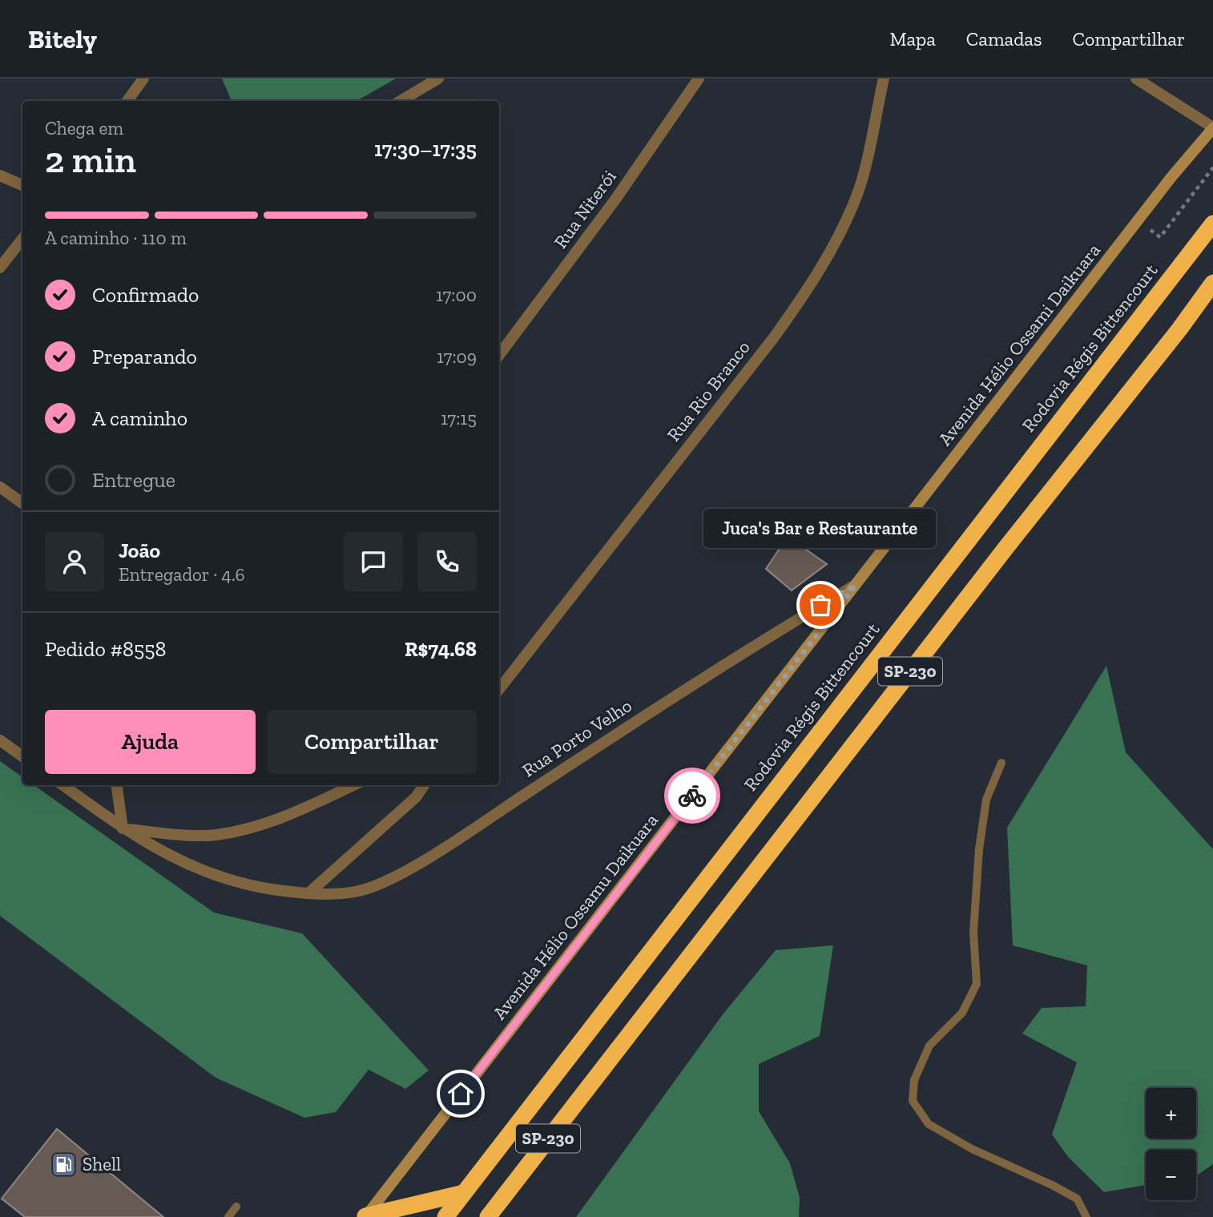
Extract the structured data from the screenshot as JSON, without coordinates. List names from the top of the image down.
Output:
{
  "streets": {
    "highway": ["Rodovia Régis Bittencourt", "SP-230"],
    "street": [
      "Rua Niterói",
      "Avenida Hélio Ossami Daikuara",
      "Rua Rio Branco",
      "Rua Porto Velho",
      "Avenida Hélio Ossamu Daikuara"
    ]
  },
  "crossings": [
    ["Avenida Hélio Ossami Daikuara", "Rua Porto Velho"],
    ["Avenida Hélio Ossami Daikuara", "Avenida Hélio Ossamu Daikuara"],
    ["Rua Porto Velho", "Avenida Hélio Ossamu Daikuara"]
  ],
  "places": {
    "other": ["Juca's Bar e Restaurante"],
    "fuel station": ["Shell"]
  },
  "page": {
    "header": "Bitely",
    "nav": ["Mapa", "Camadas", "Compartilhar"],
    "heading": ["2 min", "Chega em", "17:30–17:35"],
    "panel": [
      "João",
      "Entregador · 4.6",
      "Pedido #8558",
      "R$74.68"
    ],
    "bar": "A caminho · 110 m",
    "list": [
      ["Confirmado", "17:00"],
      ["Preparando", "17:09"],
      ["A caminho", "17:15"],
      "Entregue"
    ],
    "bubble": "Juca's Bar e Restaurante",
    "buttons": ["Ajuda", "Compartilhar"],
    "map_buttons": ["+", "−"]
  }
}
